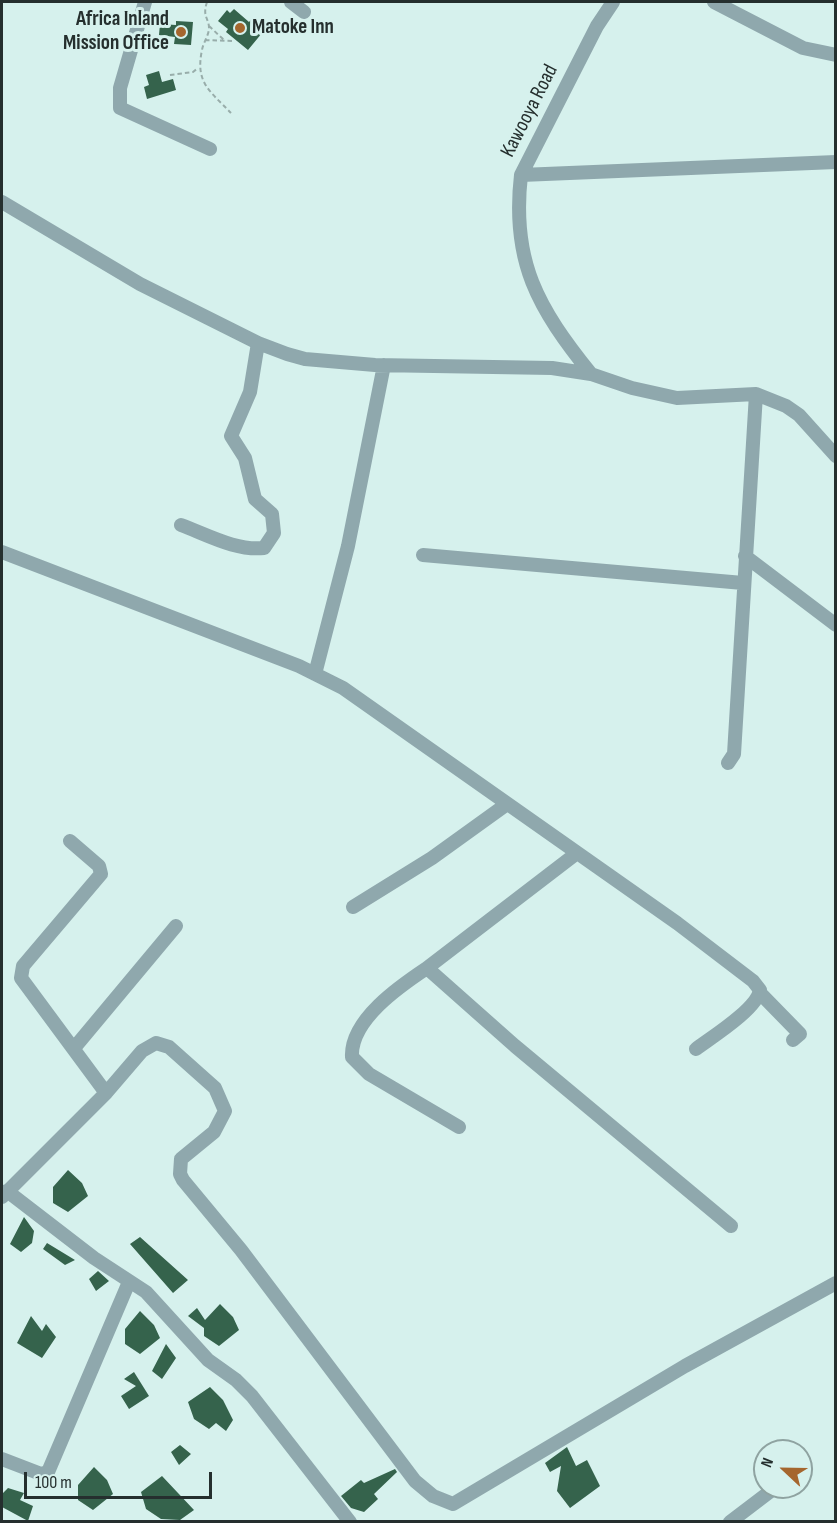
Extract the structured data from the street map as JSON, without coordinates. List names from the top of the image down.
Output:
{
  "streets": {
    "street": ["Kawooya Road"]
  },
  "places": ["Matoke Inn", "Africa Inland Mission Office"],
  "scale_bar": "100 m",
  "north": "left"
}
